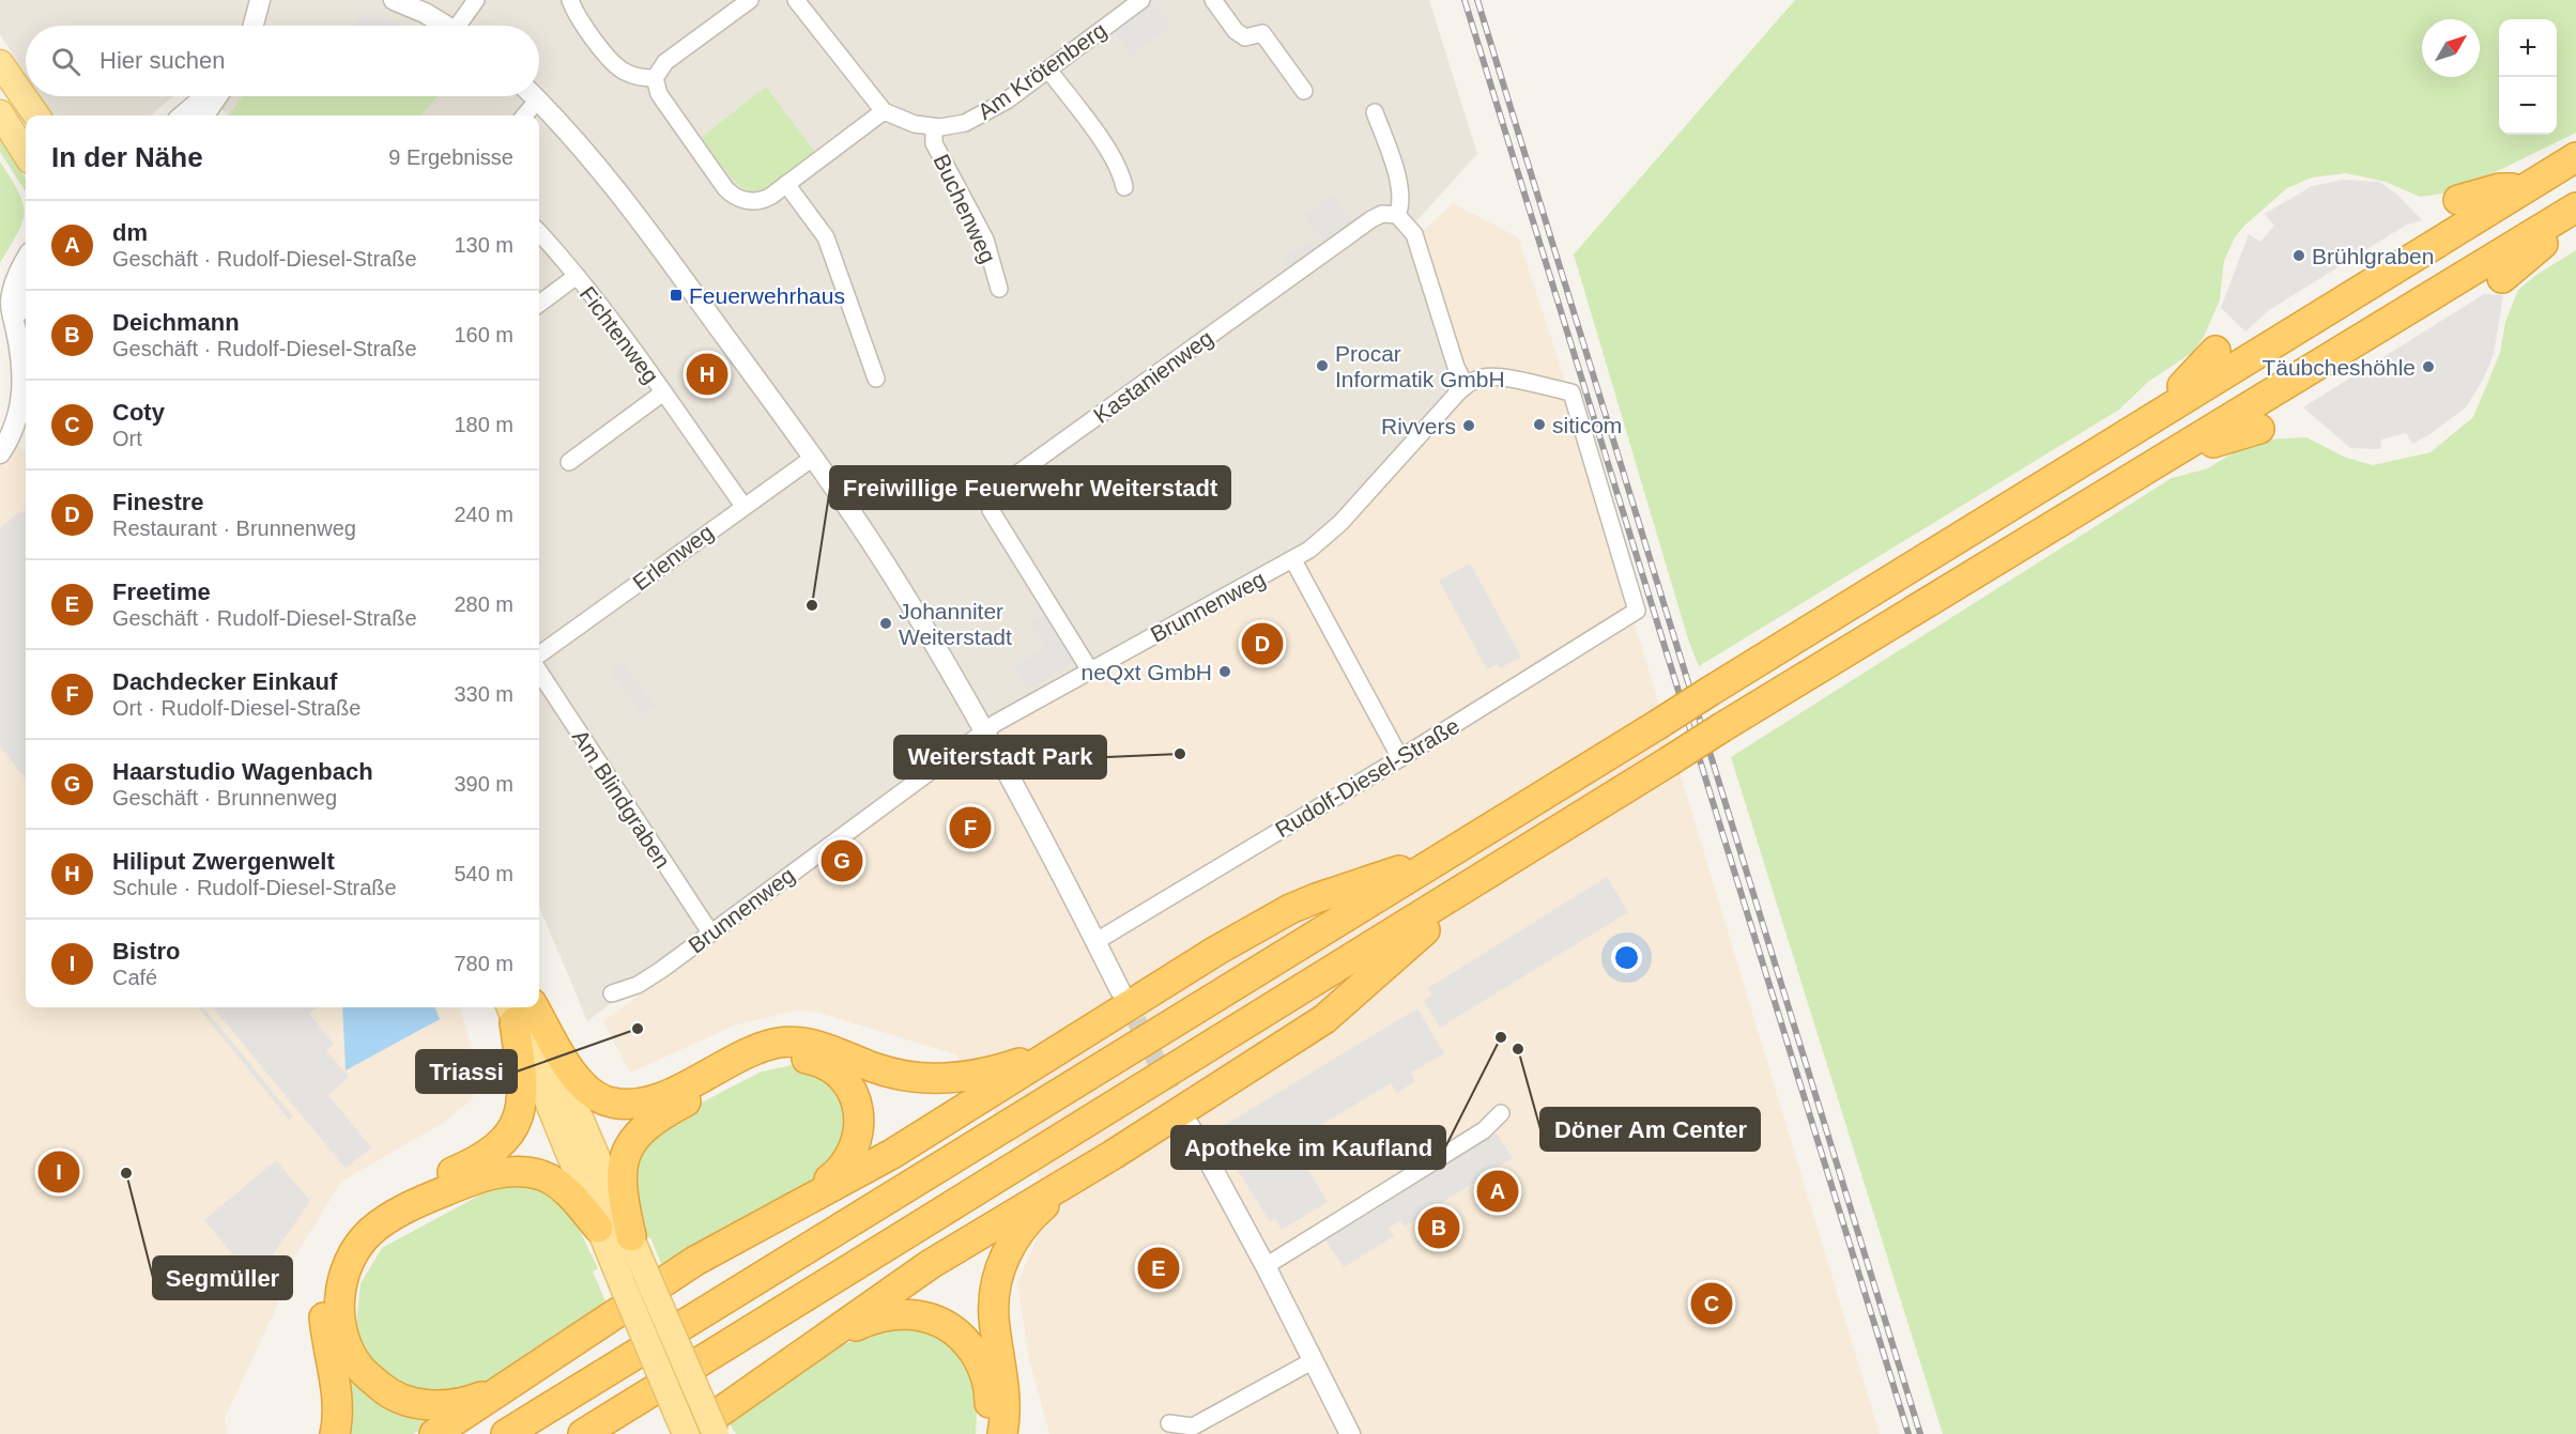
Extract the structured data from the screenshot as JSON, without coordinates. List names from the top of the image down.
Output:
{
  "streets": {
    "street": [
      "Am Krötenberg",
      "Buchenweg",
      "Fichtenweg",
      "Kastanienweg",
      "Erlenweg",
      "Brunnenweg",
      "Rudolf-Diesel-Straße",
      "Am Blindgraben"
    ]
  },
  "crossings": [
    ["Am Krötenberg", "Buchenweg"],
    ["Fichtenweg", "Erlenweg"],
    ["Kastanienweg", "Brunnenweg"],
    ["Brunnenweg", "Rudolf-Diesel-Straße"],
    ["Brunnenweg", "Am Blindgraben"]
  ],
  "places": {
    "other": [
      "Brühlgraben",
      "Procar Informatik GmbH",
      "Täubcheshöhle",
      "siticom",
      "Rivvers",
      "Freiwillige Feuerwehr Weiterstadt",
      "Johanniter Weiterstadt",
      "neQxt GmbH",
      "Weiterstadt Park",
      "Triassi",
      "Apotheke im Kaufland",
      "Döner Am Center",
      "Segmüller"
    ],
    "transit": ["Feuerwehrhaus"]
  },
  "north": "top right",
  "page": {
    "map_buttons": ["+", "−"],
    "search": "Hier suchen",
    "heading": ["In der Nähe", "9 Ergebnisse"],
    "list": [
      {
        "mark": "A",
        "name": "dm",
        "note": "Geschäft · Rudolf-Diesel-Straße",
        "value": "130 m"
      },
      {
        "mark": "B",
        "name": "Deichmann",
        "note": "Geschäft · Rudolf-Diesel-Straße",
        "value": "160 m"
      },
      {
        "mark": "C",
        "name": "Coty",
        "note": "Ort",
        "value": "180 m"
      },
      {
        "mark": "D",
        "name": "Finestre",
        "note": "Restaurant · Brunnenweg",
        "value": "240 m"
      },
      {
        "mark": "E",
        "name": "Freetime",
        "note": "Geschäft · Rudolf-Diesel-Straße",
        "value": "280 m"
      },
      {
        "mark": "F",
        "name": "Dachdecker Einkauf",
        "note": "Ort · Rudolf-Diesel-Straße",
        "value": "330 m"
      },
      {
        "mark": "G",
        "name": "Haarstudio Wagenbach",
        "note": "Geschäft · Brunnenweg",
        "value": "390 m"
      },
      {
        "mark": "H",
        "name": "Hiliput Zwergenwelt",
        "note": "Schule · Rudolf-Diesel-Straße",
        "value": "540 m"
      },
      {
        "mark": "I",
        "name": "Bistro",
        "note": "Café",
        "value": "780 m"
      }
    ],
    "pins": [
      "H",
      "D",
      "F",
      "G",
      "I",
      "A",
      "B",
      "E",
      "C"
    ]
  }
}
